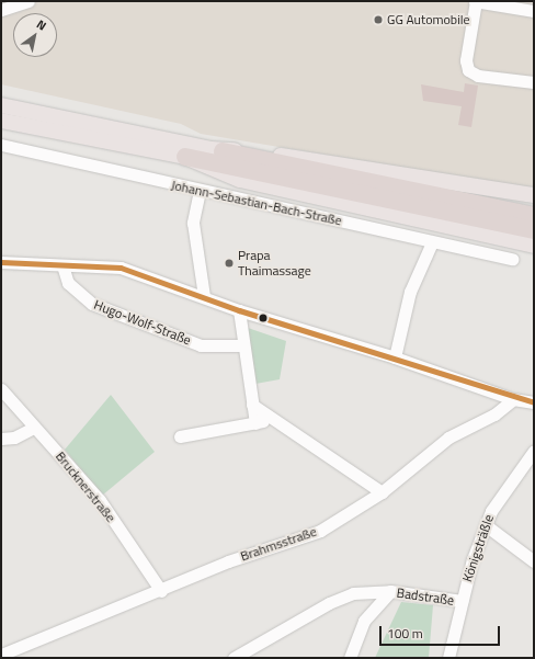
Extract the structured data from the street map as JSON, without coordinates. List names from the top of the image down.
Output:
{
  "streets": {
    "street": [
      "Johann-Sebastian-Bach-Straße",
      "Hugo-Wolf-Straße",
      "Brucknerstraße",
      "Brahmsstraße",
      "Königsträßle",
      "Badstraße"
    ]
  },
  "crossings": [
    ["Brucknerstraße", "Brahmsstraße"],
    ["Königsträßle", "Badstraße"]
  ],
  "places": ["GG Automobile", "Prapa Thaimassage"],
  "scale_bar": "100 m",
  "north": "top right"
}
